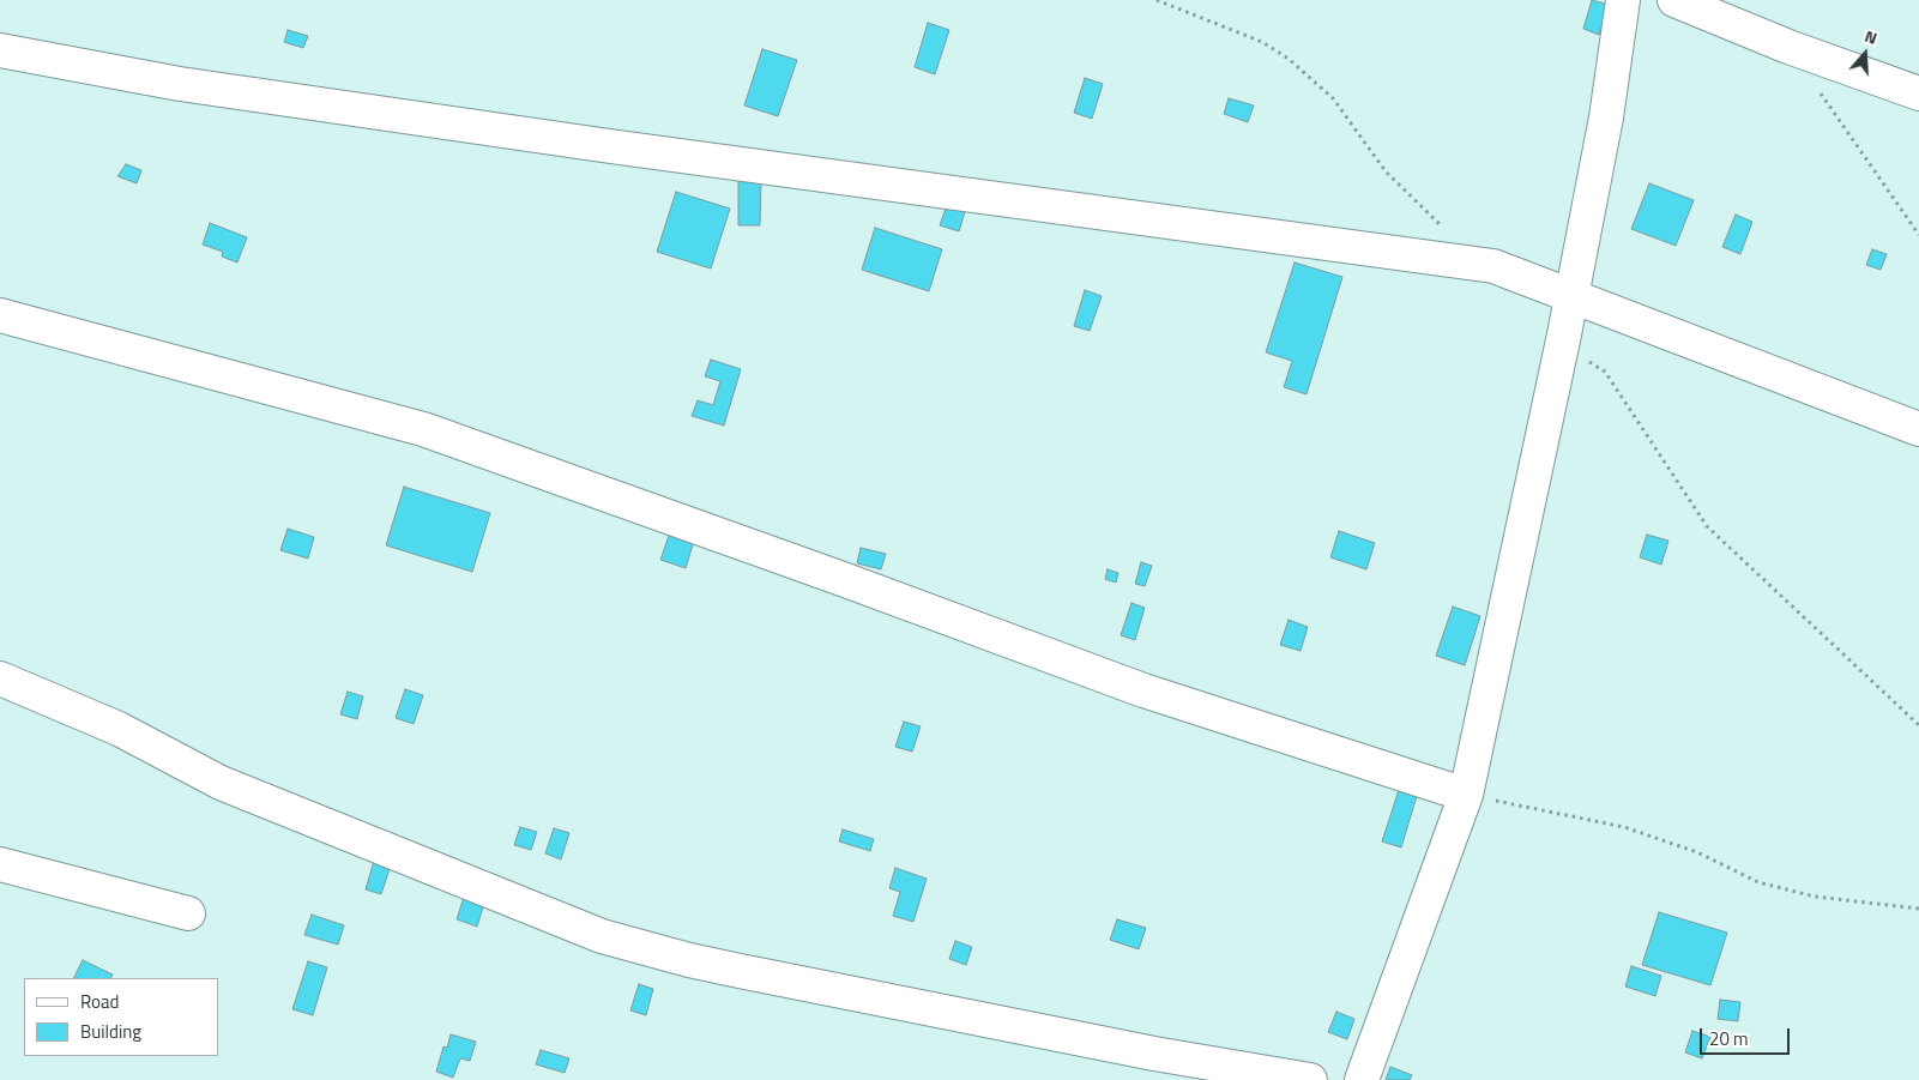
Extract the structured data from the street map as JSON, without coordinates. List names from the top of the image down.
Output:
{
  "legend": ["Road", "Building"],
  "scale_bar": "20 m",
  "north": "top"
}
